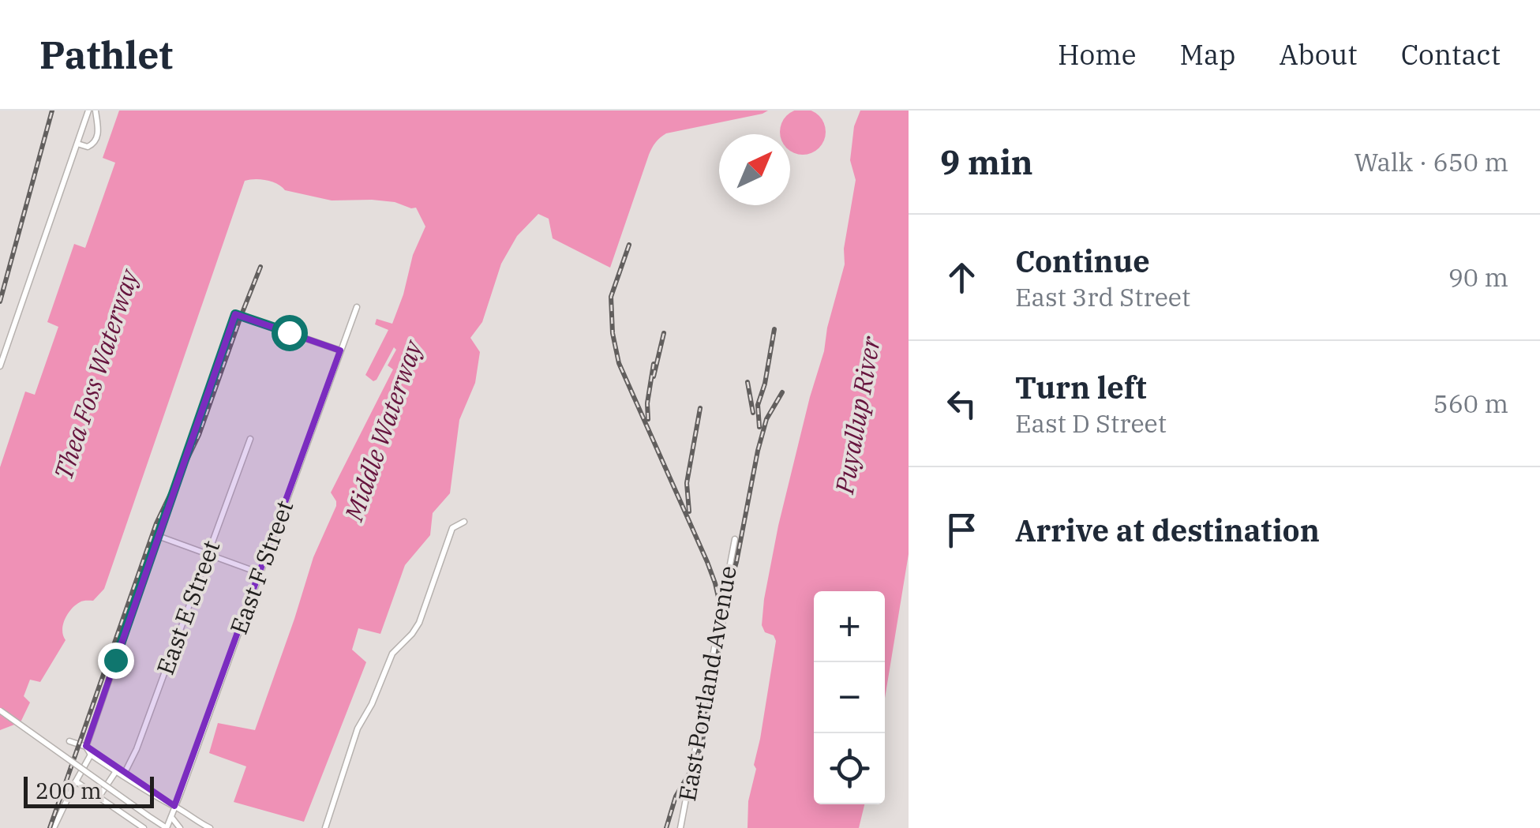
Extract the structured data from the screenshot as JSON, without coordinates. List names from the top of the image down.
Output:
{
  "streets": {
    "street": ["East F Street", "East E Street", "East Portland Avenue"]
  },
  "water": ["Thea Foss Waterway", "Puyallup River", "Middle Waterway"],
  "scale_bar": "200 m",
  "north": "top right",
  "page": {
    "header": "Pathlet",
    "nav": [
      "Home",
      "Map",
      "About",
      "Contact"
    ],
    "heading": ["9 min", "Walk · 650 m"],
    "list": [
      ["Continue", "East 3rd Street", "90 m"],
      ["Turn left", "East D Street", "560 m"],
      "Arrive at destination"
    ],
    "map_buttons": ["+", "−"],
    "scale": "200 m"
  }
}
